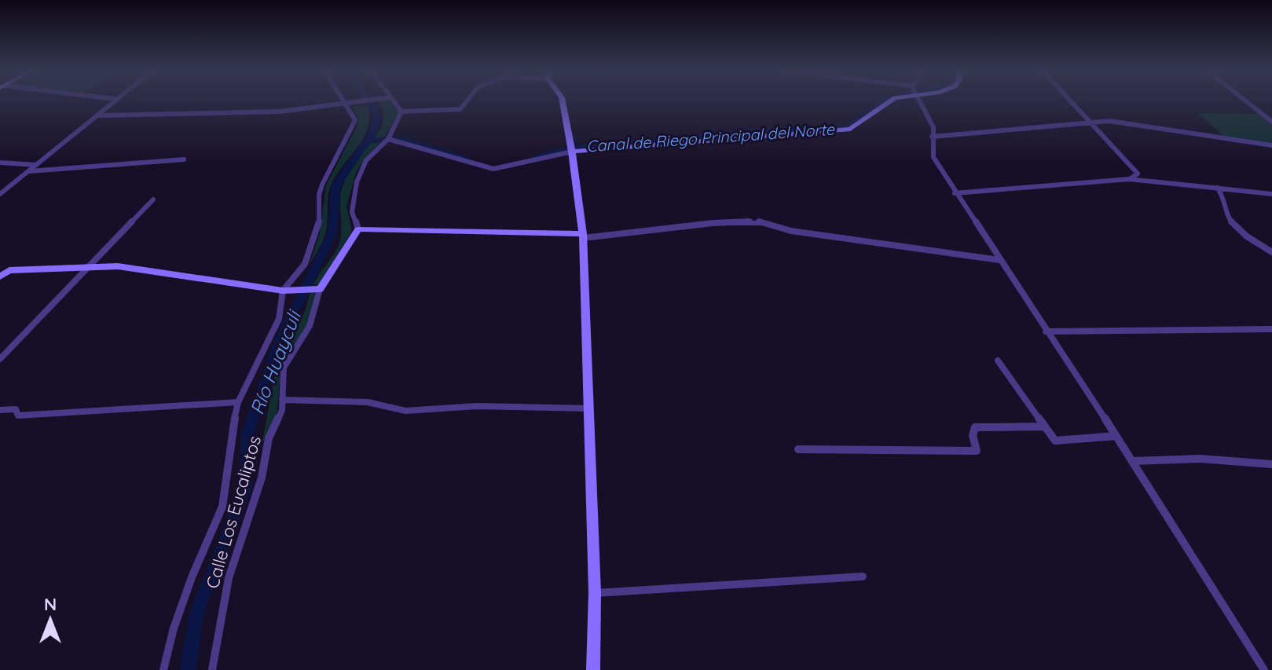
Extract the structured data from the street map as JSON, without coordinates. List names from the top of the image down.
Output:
{
  "streets": {
    "street": ["Calle Los Eucaliptos"]
  },
  "water": ["Canal de Riego Principal del Norte", "Río Huayculi"],
  "north": "top"
}
